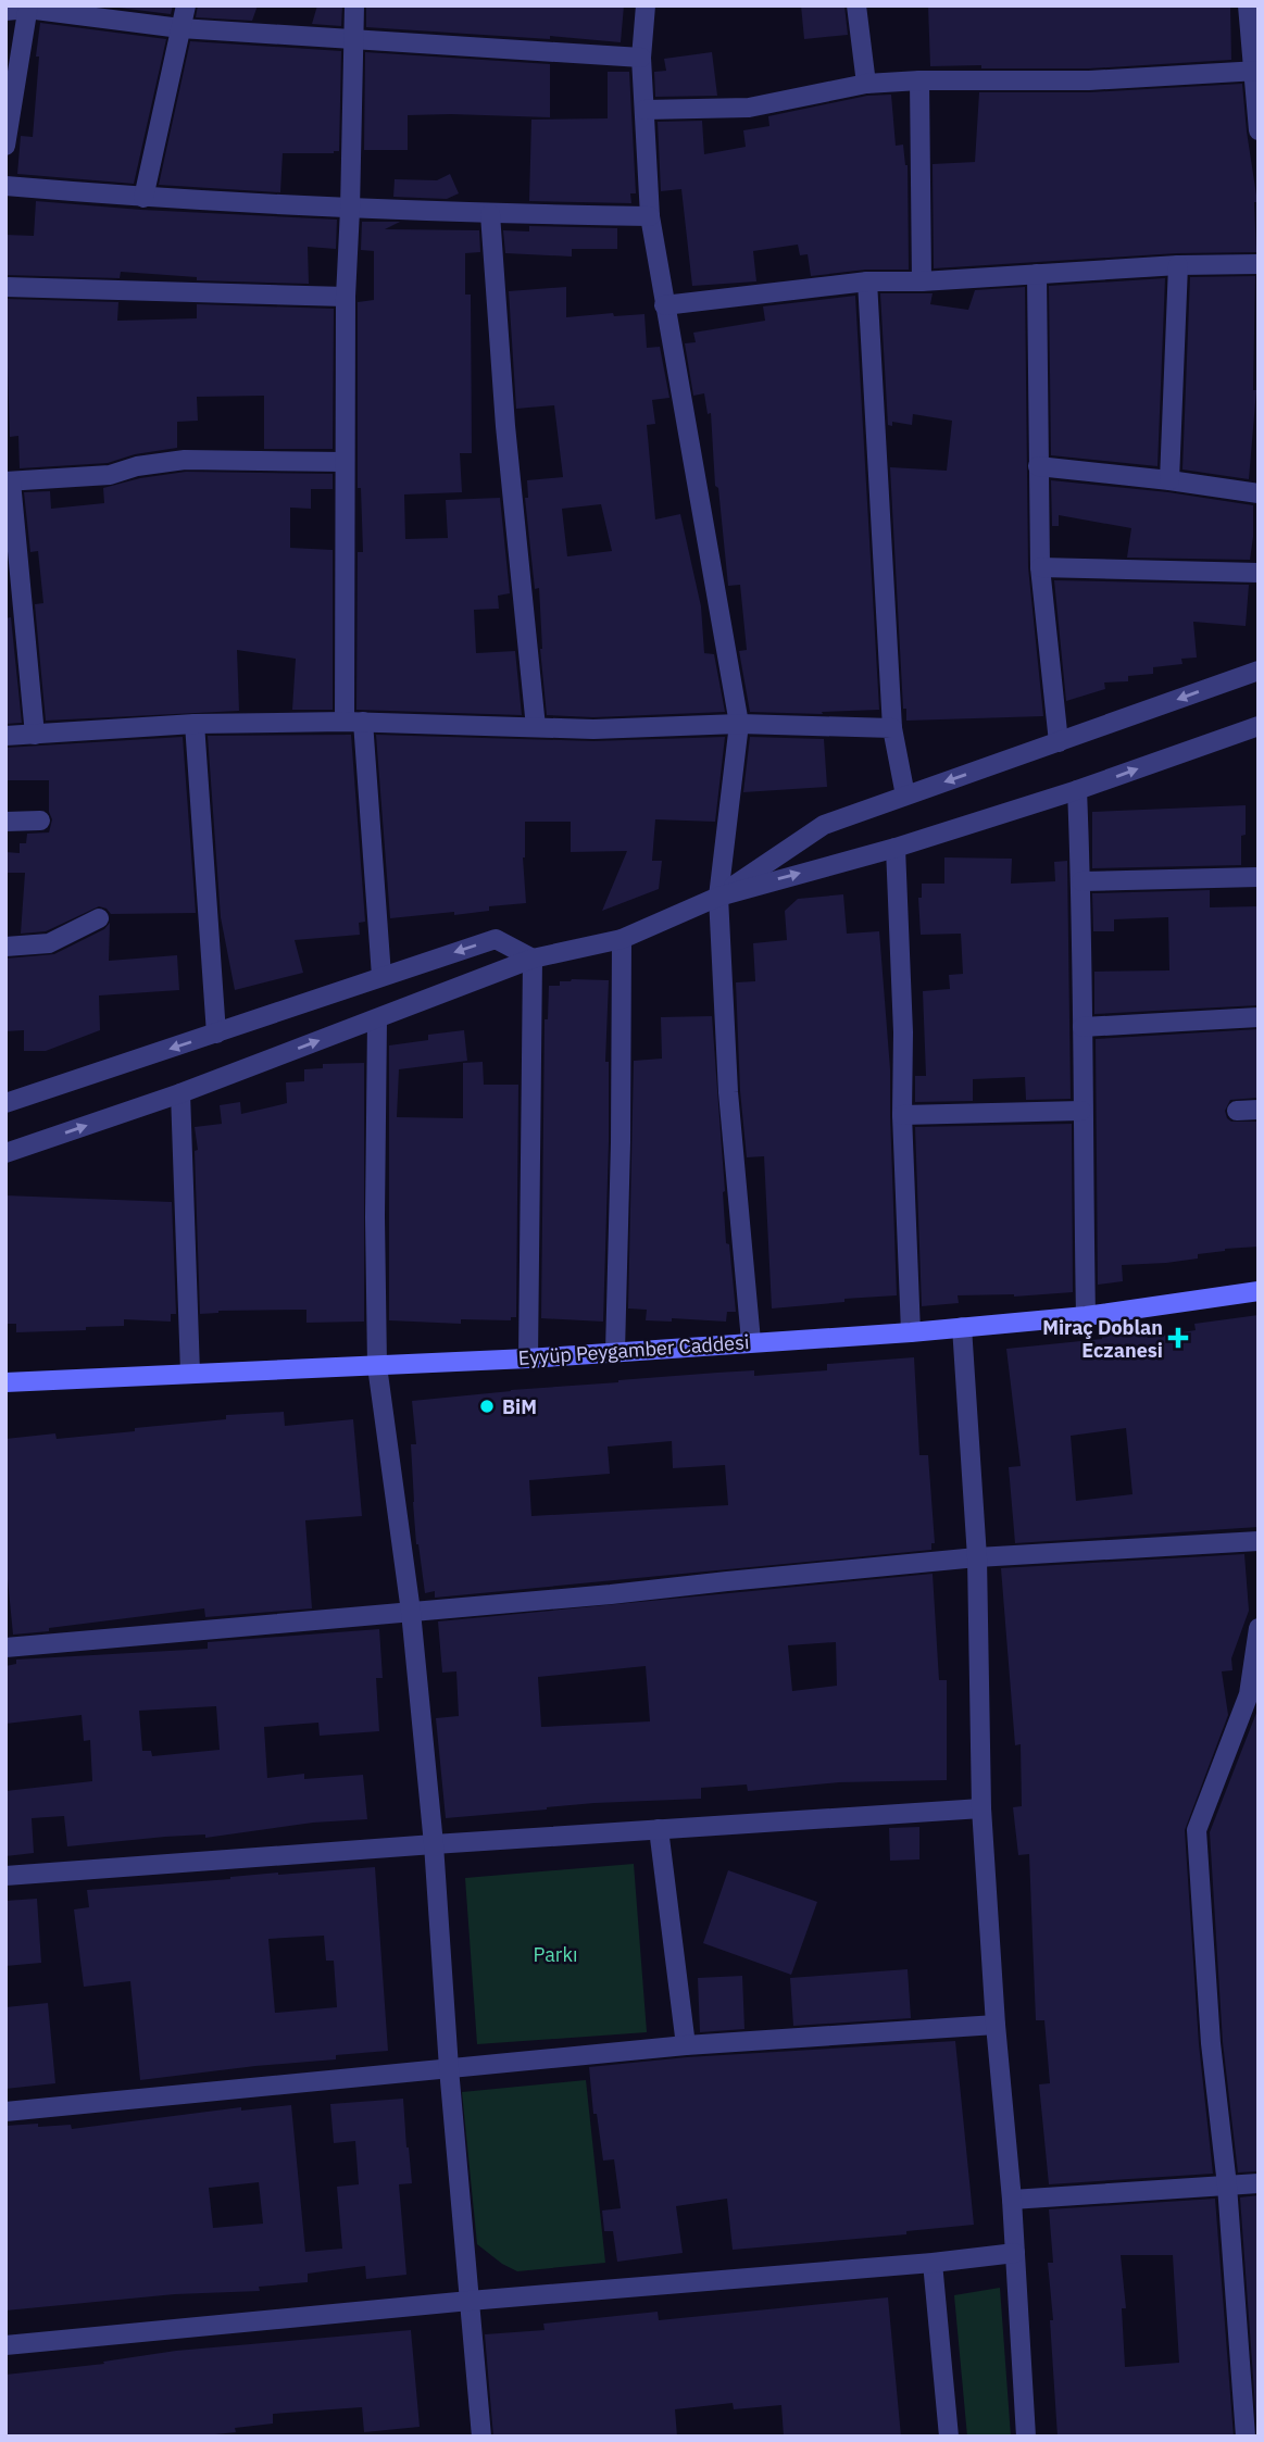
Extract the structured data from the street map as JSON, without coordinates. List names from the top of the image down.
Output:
{
  "streets": {
    "main road": ["Eyyüp Peygamber Caddesi"]
  },
  "parks": ["Parkı"],
  "places": {
    "health": ["Miraç Doblan Eczanesi"],
    "other": ["BiM"]
  }
}
